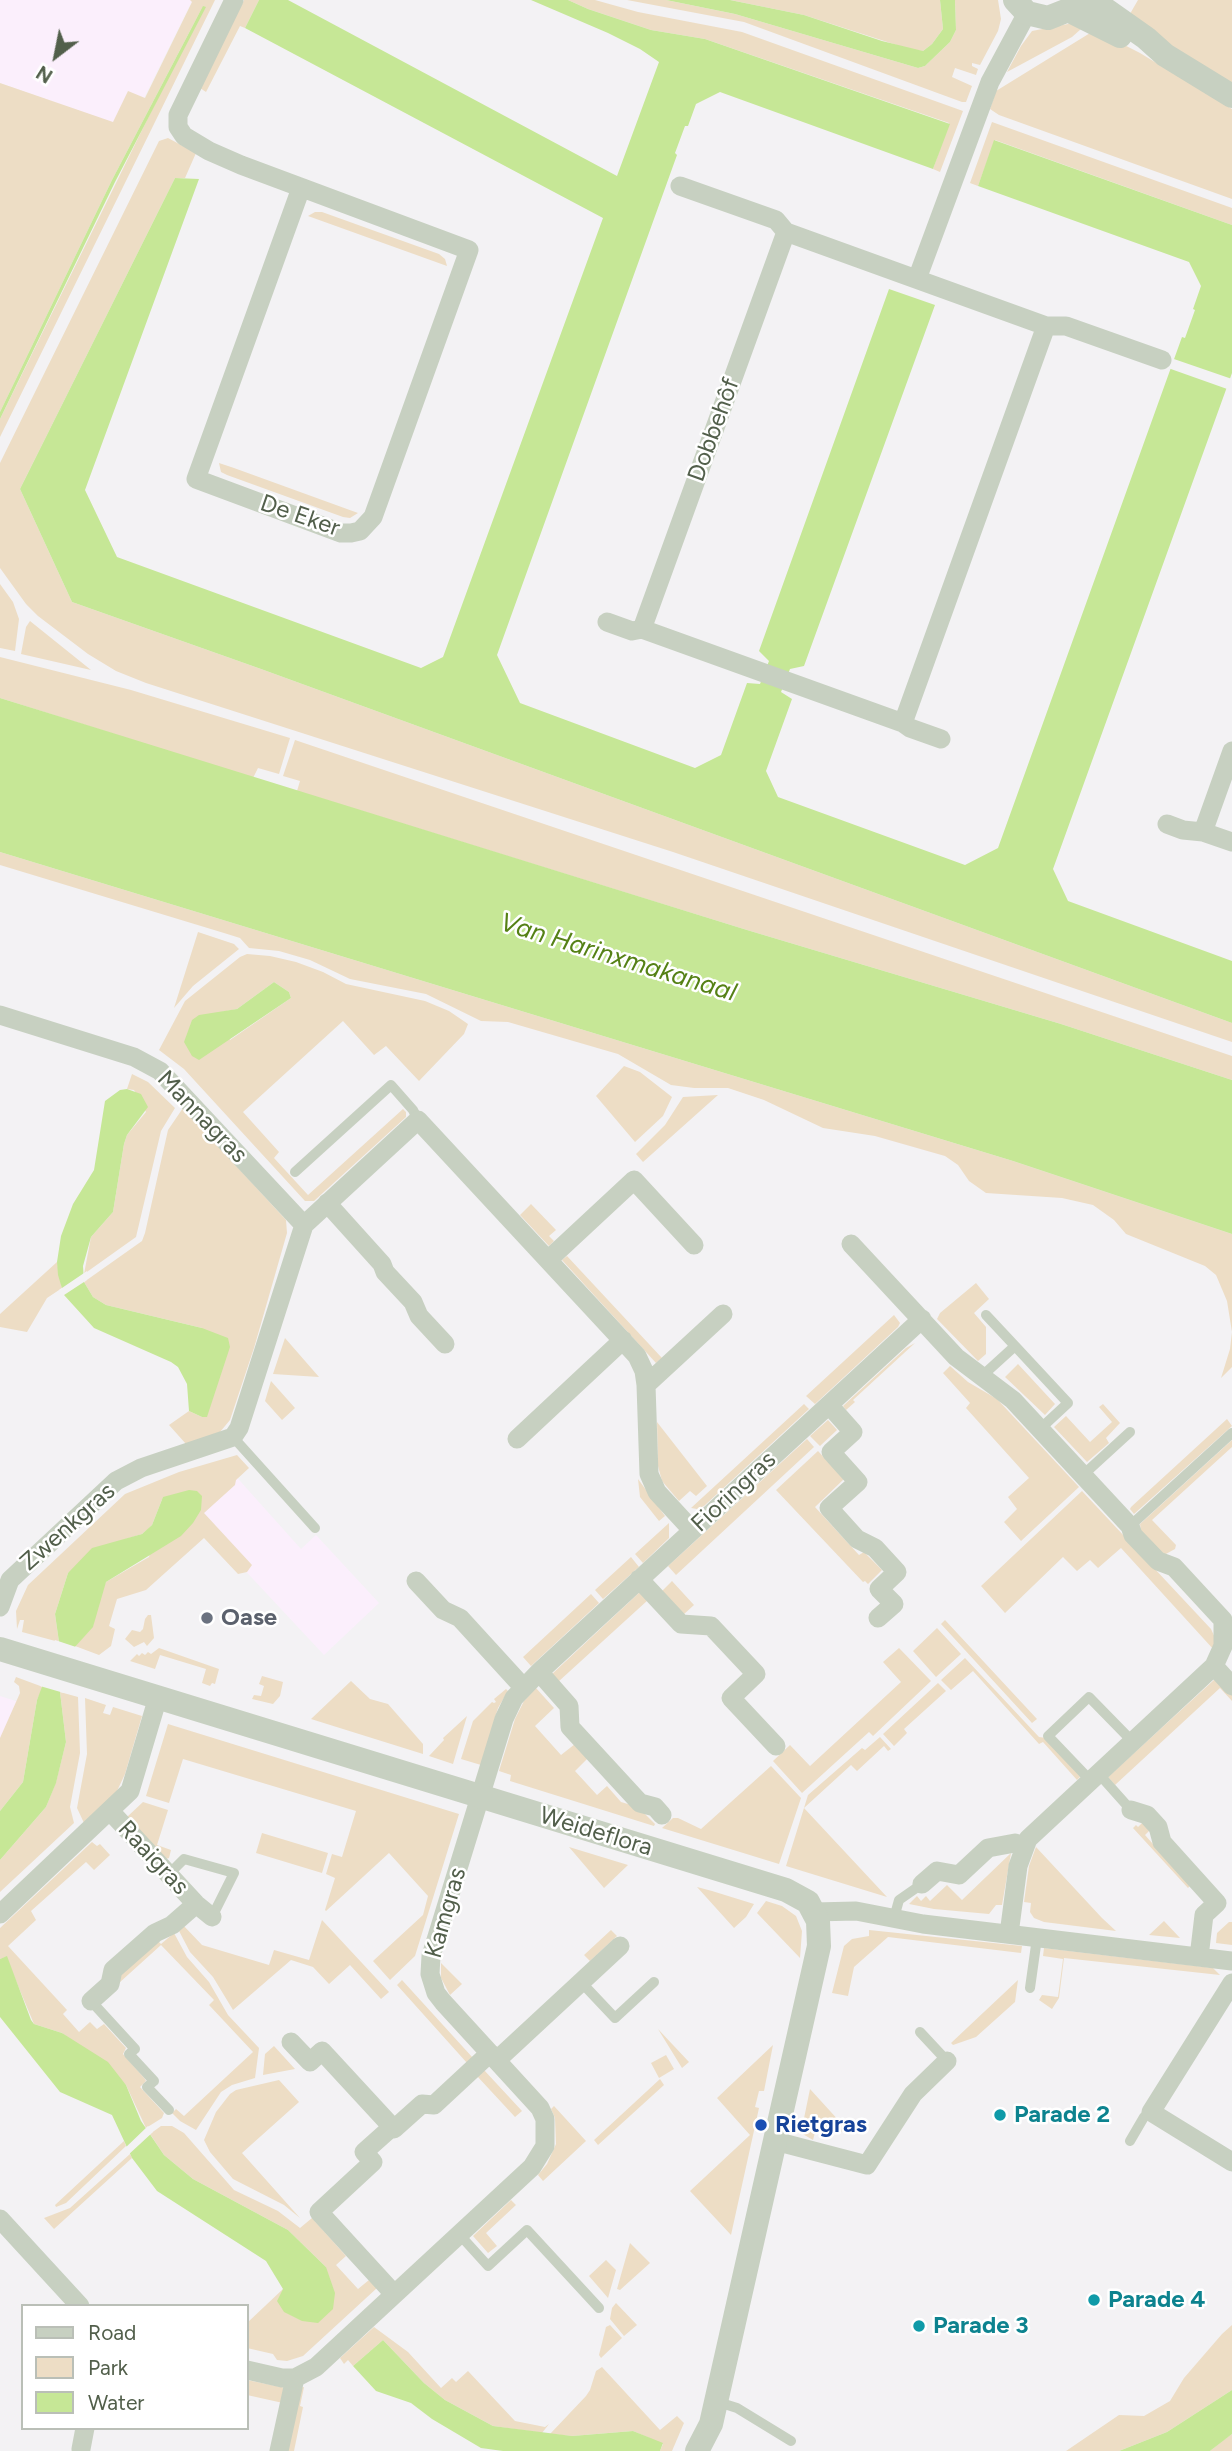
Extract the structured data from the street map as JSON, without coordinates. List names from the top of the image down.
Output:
{
  "streets": {
    "street": [
      "Dobbehôf",
      "De Eker",
      "Mannagras",
      "Fioringras",
      "Zwenkgras",
      "Weideflora",
      "Raaigras",
      "Kamgras"
    ]
  },
  "crossings": [
    ["Fioringras", "Weideflora"],
    ["Fioringras", "Kamgras"],
    ["Weideflora", "Raaigras"],
    ["Weideflora", "Kamgras"]
  ],
  "water": ["Van Harinxmakanaal"],
  "places": [
    "Oase",
    "Parade 2",
    "Rietgras",
    "Parade 4",
    "Parade 3"
  ],
  "legend": ["Road", "Park", "Water"],
  "north": "bottom left"
}
